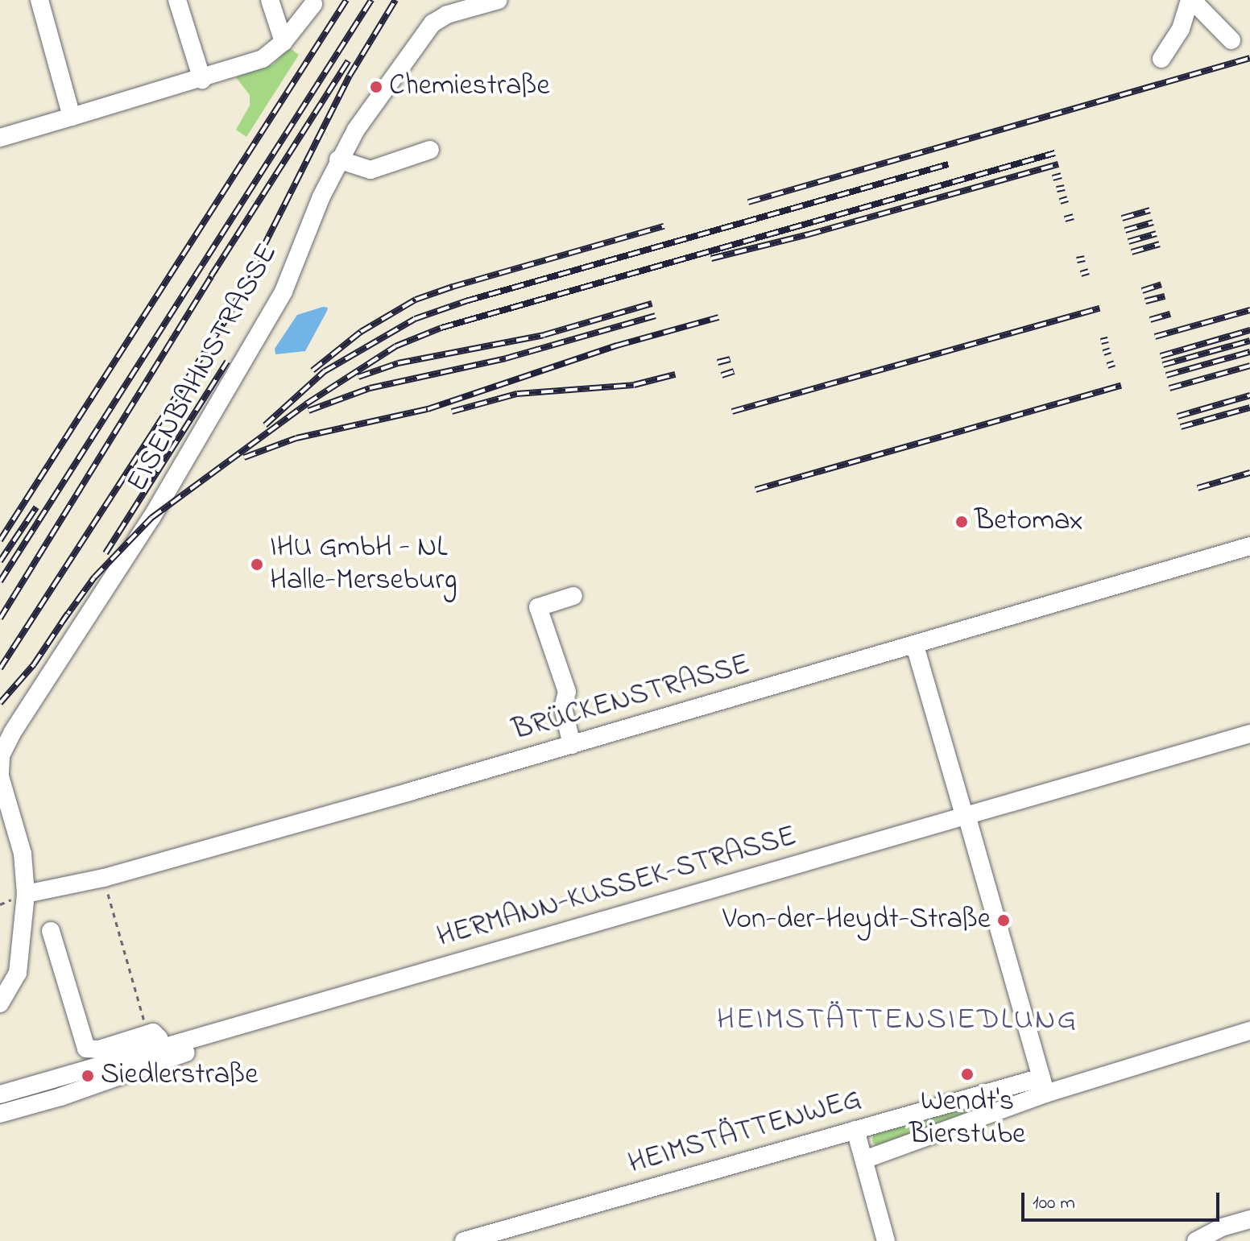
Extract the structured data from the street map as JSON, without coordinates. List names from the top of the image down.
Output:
{
  "streets": {
    "street": [
      "EISENBAHNSTRASSE",
      "BRÜCKENSTRASSE",
      "HERMANN-KUSSEK-STRASSE",
      "HEIMSTÄTTENWEG"
    ]
  },
  "crossings": [
    ["EISENBAHNSTRASSE", "BRÜCKENSTRASSE"]
  ],
  "districts": ["HEIMSTÄTTENSIEDLUNG"],
  "places": [
    "Chemiestraße",
    "Betomax",
    "IHU GmbH - NL Halle-Merseburg",
    "Von-der-Heydt-Straße",
    "Wendt's Bierstube",
    "Siedlerstraße"
  ],
  "scale_bar": "100 m"
}
